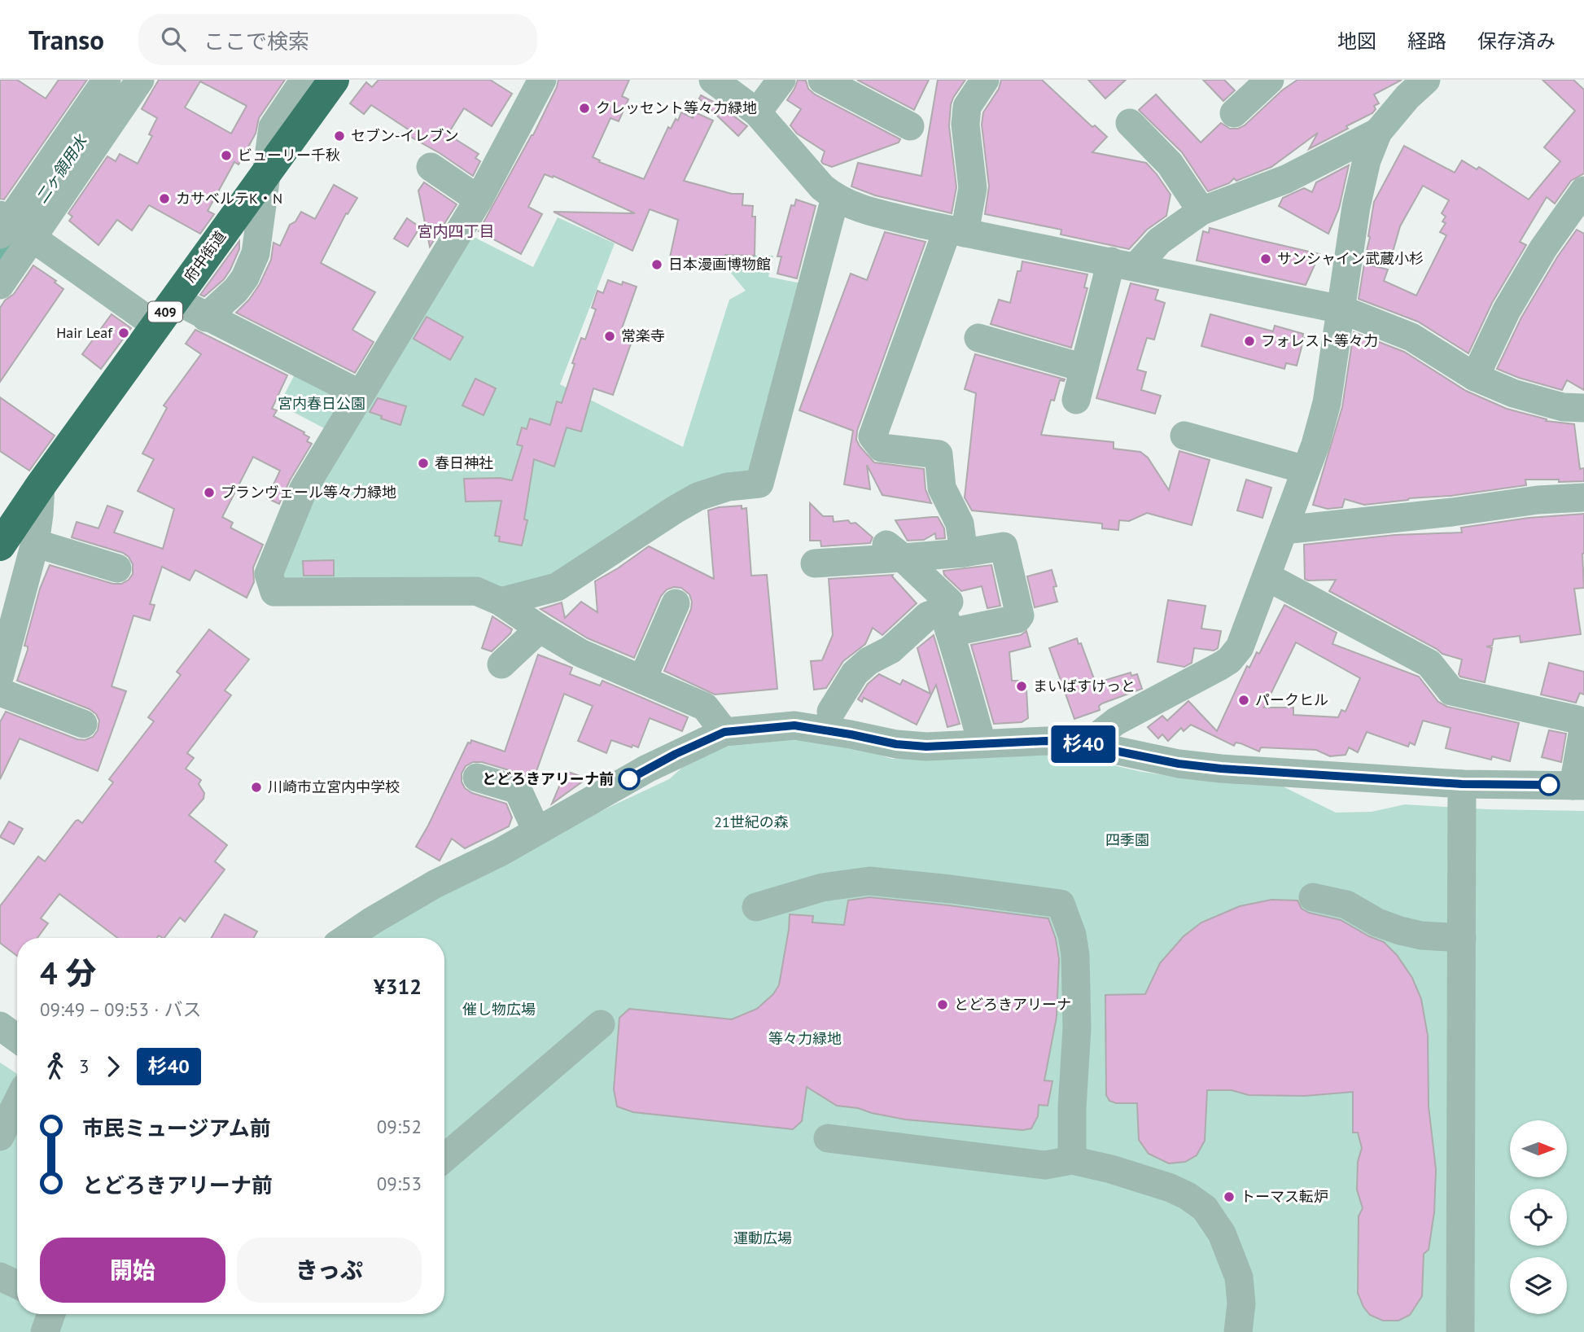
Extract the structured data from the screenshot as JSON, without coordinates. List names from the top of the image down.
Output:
{
  "streets": {
    "highway": ["府中街道", "409"]
  },
  "districts": ["宮内四丁目"],
  "water": ["二ヶ領用水"],
  "parks": [
    "宮内春日公園",
    "21世紀の森",
    "四季園",
    "催し物広場",
    "等々力緑地",
    "運動広場"
  ],
  "places": [
    "クレッセント等々力緑地",
    "セブン-イレブン",
    "ビューリー千秋",
    "カサベルテK・N",
    "サンシャイン武蔵小杉",
    "日本漫画博物館",
    "Hair Leaf",
    "常楽寺",
    "フォレスト等々力",
    "春日神社",
    "プランヴェール等々力緑地",
    "まいばすけっと",
    "パークヒル",
    "とどろきアリーナ前",
    "川崎市立宮内中学校",
    "とどろきアリーナ",
    "トーマス転炉"
  ],
  "lines": ["bus line 杉40"],
  "north": "right",
  "page": {
    "header": "Transo",
    "search": "ここで検索",
    "nav": ["地図", "経路", "保存済み"],
    "on_map": "杉40",
    "heading": ["4 分", "09:49 – 09:53 · バス", "¥312"],
    "legs": ["3", "杉40"],
    "list": [
      {
        "name": "市民ミュージアム前",
        "value": "09:52"
      },
      {
        "name": "とどろきアリーナ前",
        "value": "09:53"
      }
    ],
    "buttons": ["開始", "きっぷ"]
  }
}
